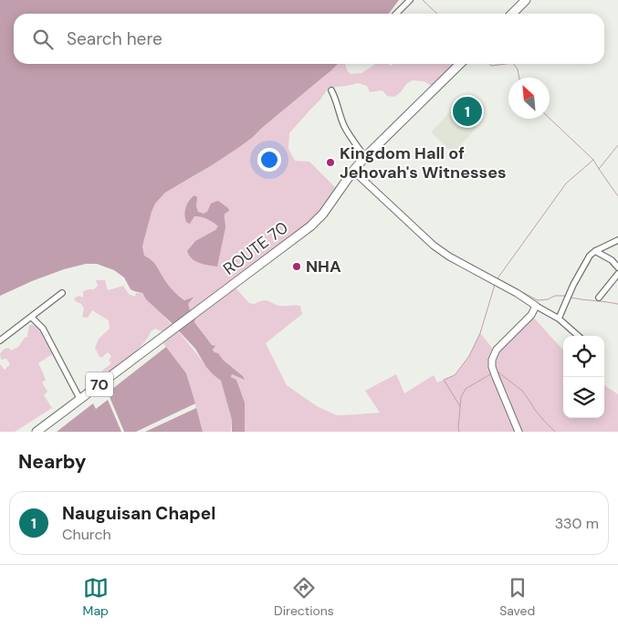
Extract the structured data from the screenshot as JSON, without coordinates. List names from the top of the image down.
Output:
{
  "streets": {
    "highway": ["ROUTE 70", "70"]
  },
  "places": ["Kingdom Hall of Jehovah's Witnesses", "NHA"],
  "north": "top left",
  "page": {
    "search": "Search here",
    "pins": "1",
    "heading": "Nearby",
    "list": [
      {
        "mark": "1",
        "name": "Nauguisan Chapel",
        "note": "Church",
        "value": "330 m"
      }
    ],
    "nav": ["Map", "Directions", "Saved"]
  }
}
